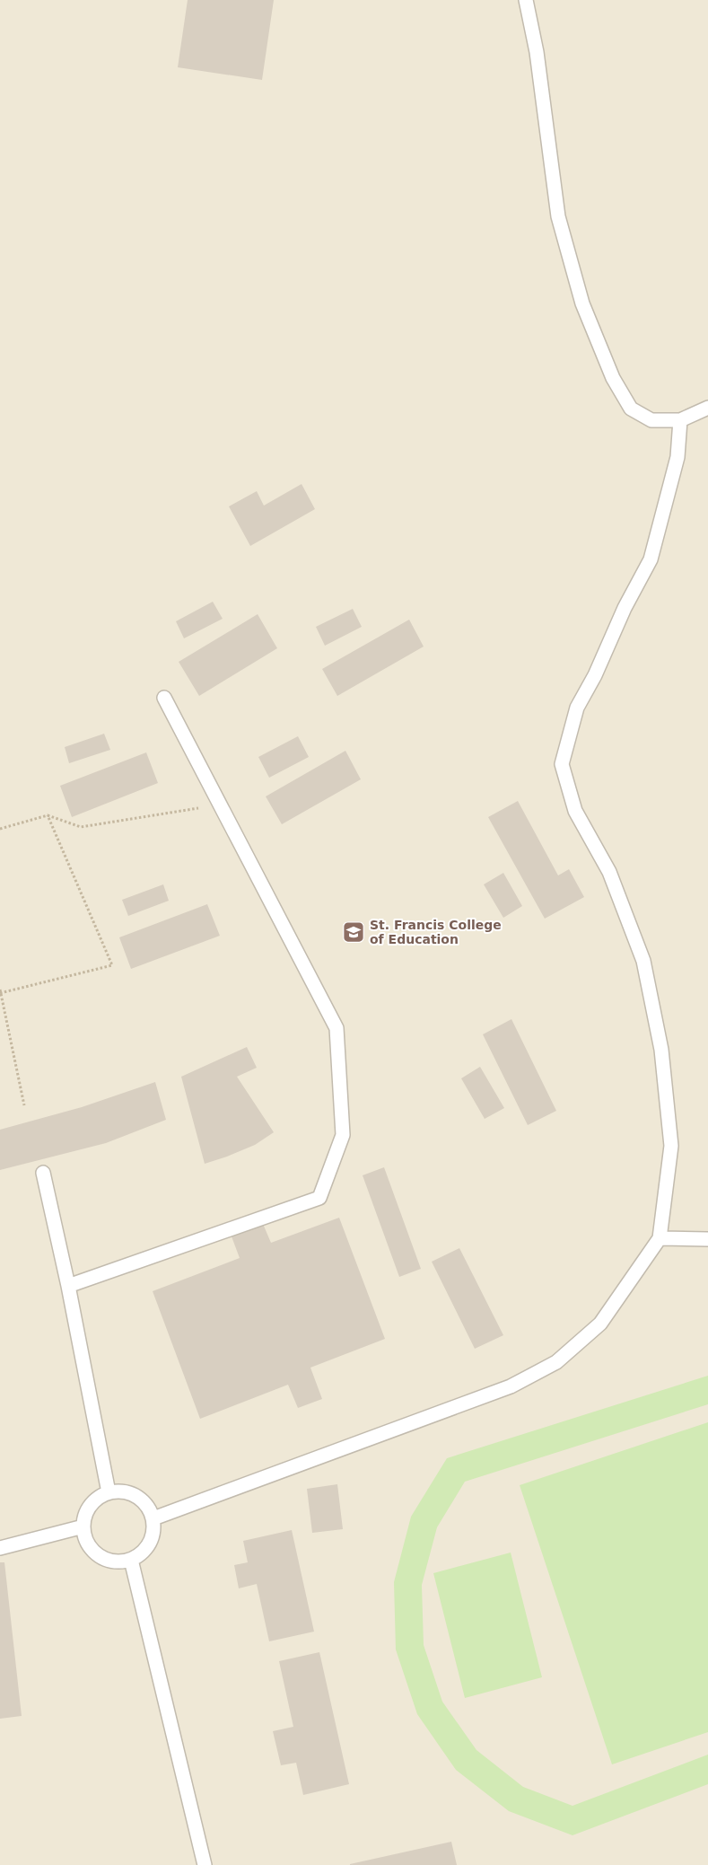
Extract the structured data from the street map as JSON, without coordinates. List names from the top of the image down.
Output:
{
  "places": {
    "school or university": ["St. Francis College of Education"]
  }
}
